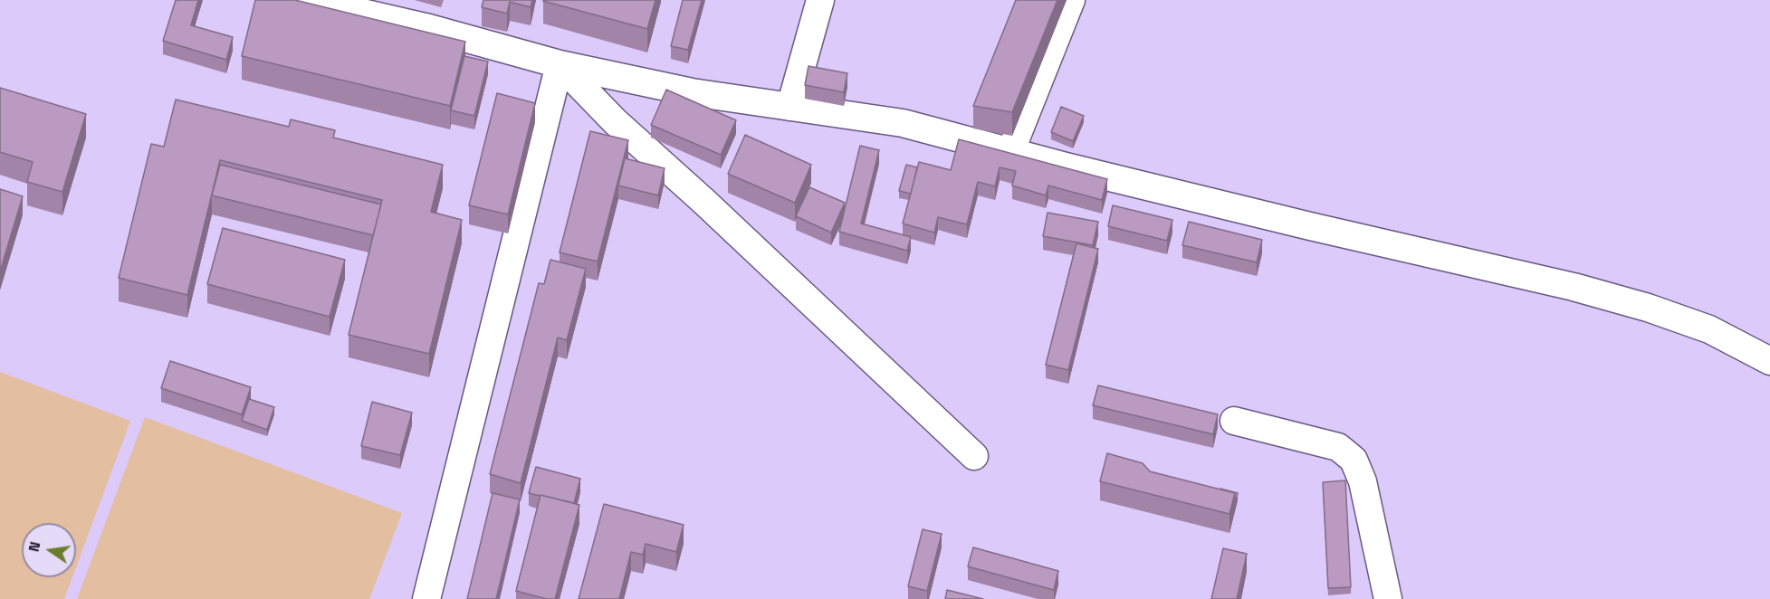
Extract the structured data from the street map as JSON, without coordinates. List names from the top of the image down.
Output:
{
  "north": "left"
}
